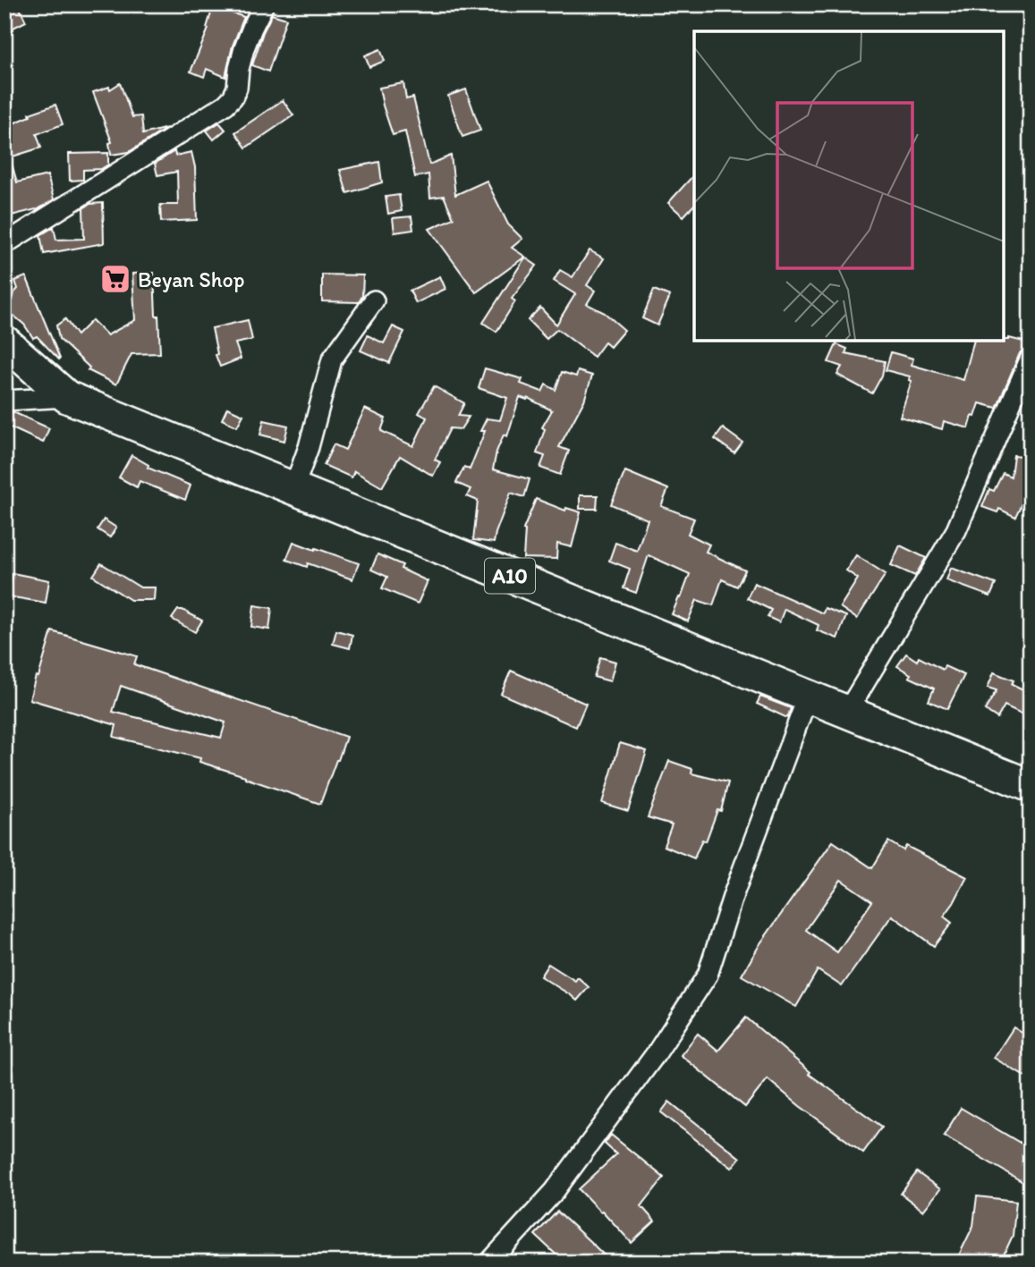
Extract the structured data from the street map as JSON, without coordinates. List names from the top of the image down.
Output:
{
  "streets": {
    "highway": ["A10"]
  },
  "places": {
    "supermarket": ["Beyan Shop"]
  }
}
